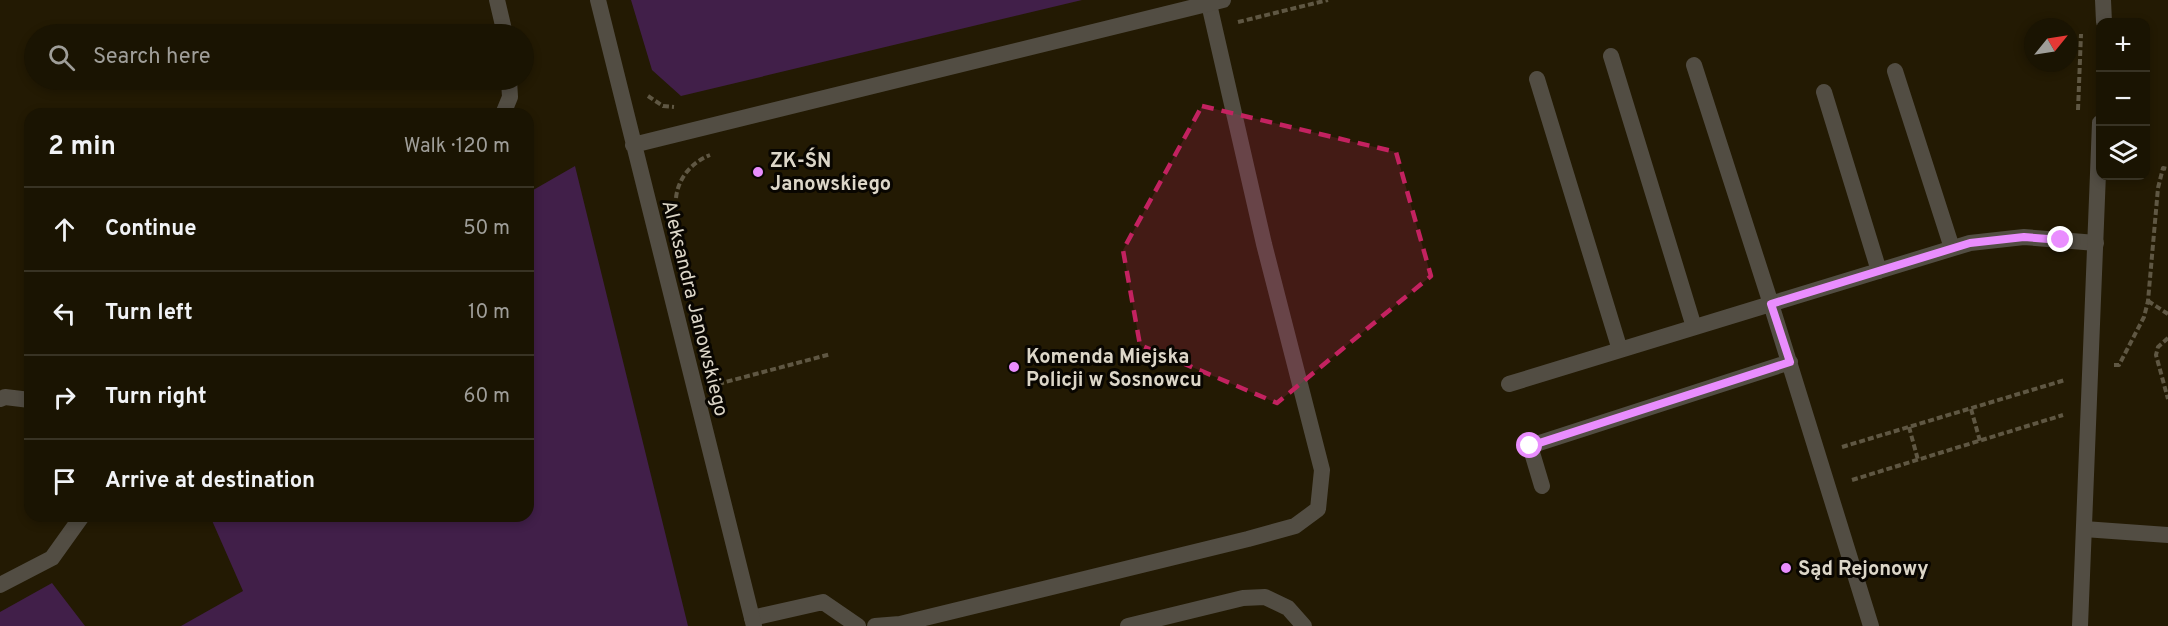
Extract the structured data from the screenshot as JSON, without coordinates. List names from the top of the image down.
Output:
{
  "streets": {
    "street": ["Aleksandra Janowskiego"]
  },
  "places": ["ZK-ŚN Janowskiego", "Komenda Miejska Policji w Sosnowcu", "Sąd Rejonowy"],
  "north": "top right",
  "page": {
    "map_buttons": ["+", "−"],
    "search": "Search here",
    "heading": ["2 min", "Walk · 120 m"],
    "list": [
      ["Continue", "50 m"],
      ["Turn left", "10 m"],
      ["Turn right", "60 m"],
      "Arrive at destination"
    ]
  }
}
